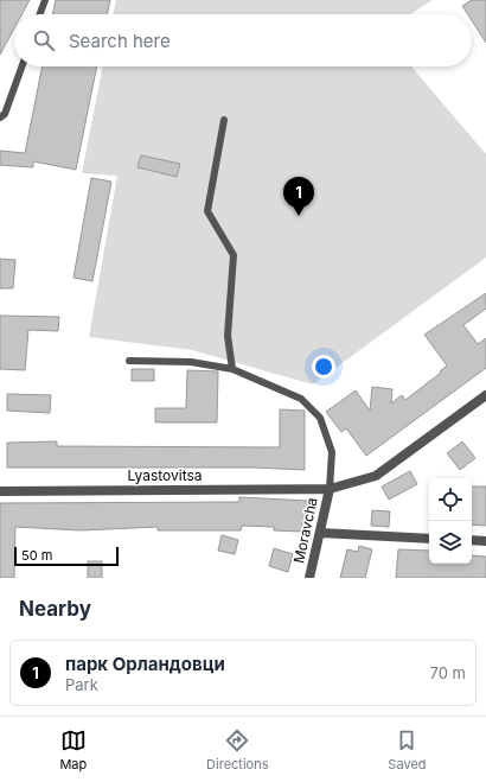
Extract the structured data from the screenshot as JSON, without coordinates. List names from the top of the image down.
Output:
{
  "streets": {
    "street": ["Lyastovitsa", "Moravcha"]
  },
  "crossings": [
    ["Lyastovitsa", "Moravcha"]
  ],
  "scale_bar": "50 m",
  "page": {
    "search": "Search here",
    "pins": "1",
    "scale": "50 m",
    "heading": "Nearby",
    "list": [
      {
        "mark": "1",
        "name": "парк Орландовци",
        "note": "Park",
        "value": "70 m"
      }
    ],
    "nav": ["Map", "Directions", "Saved"]
  }
}
